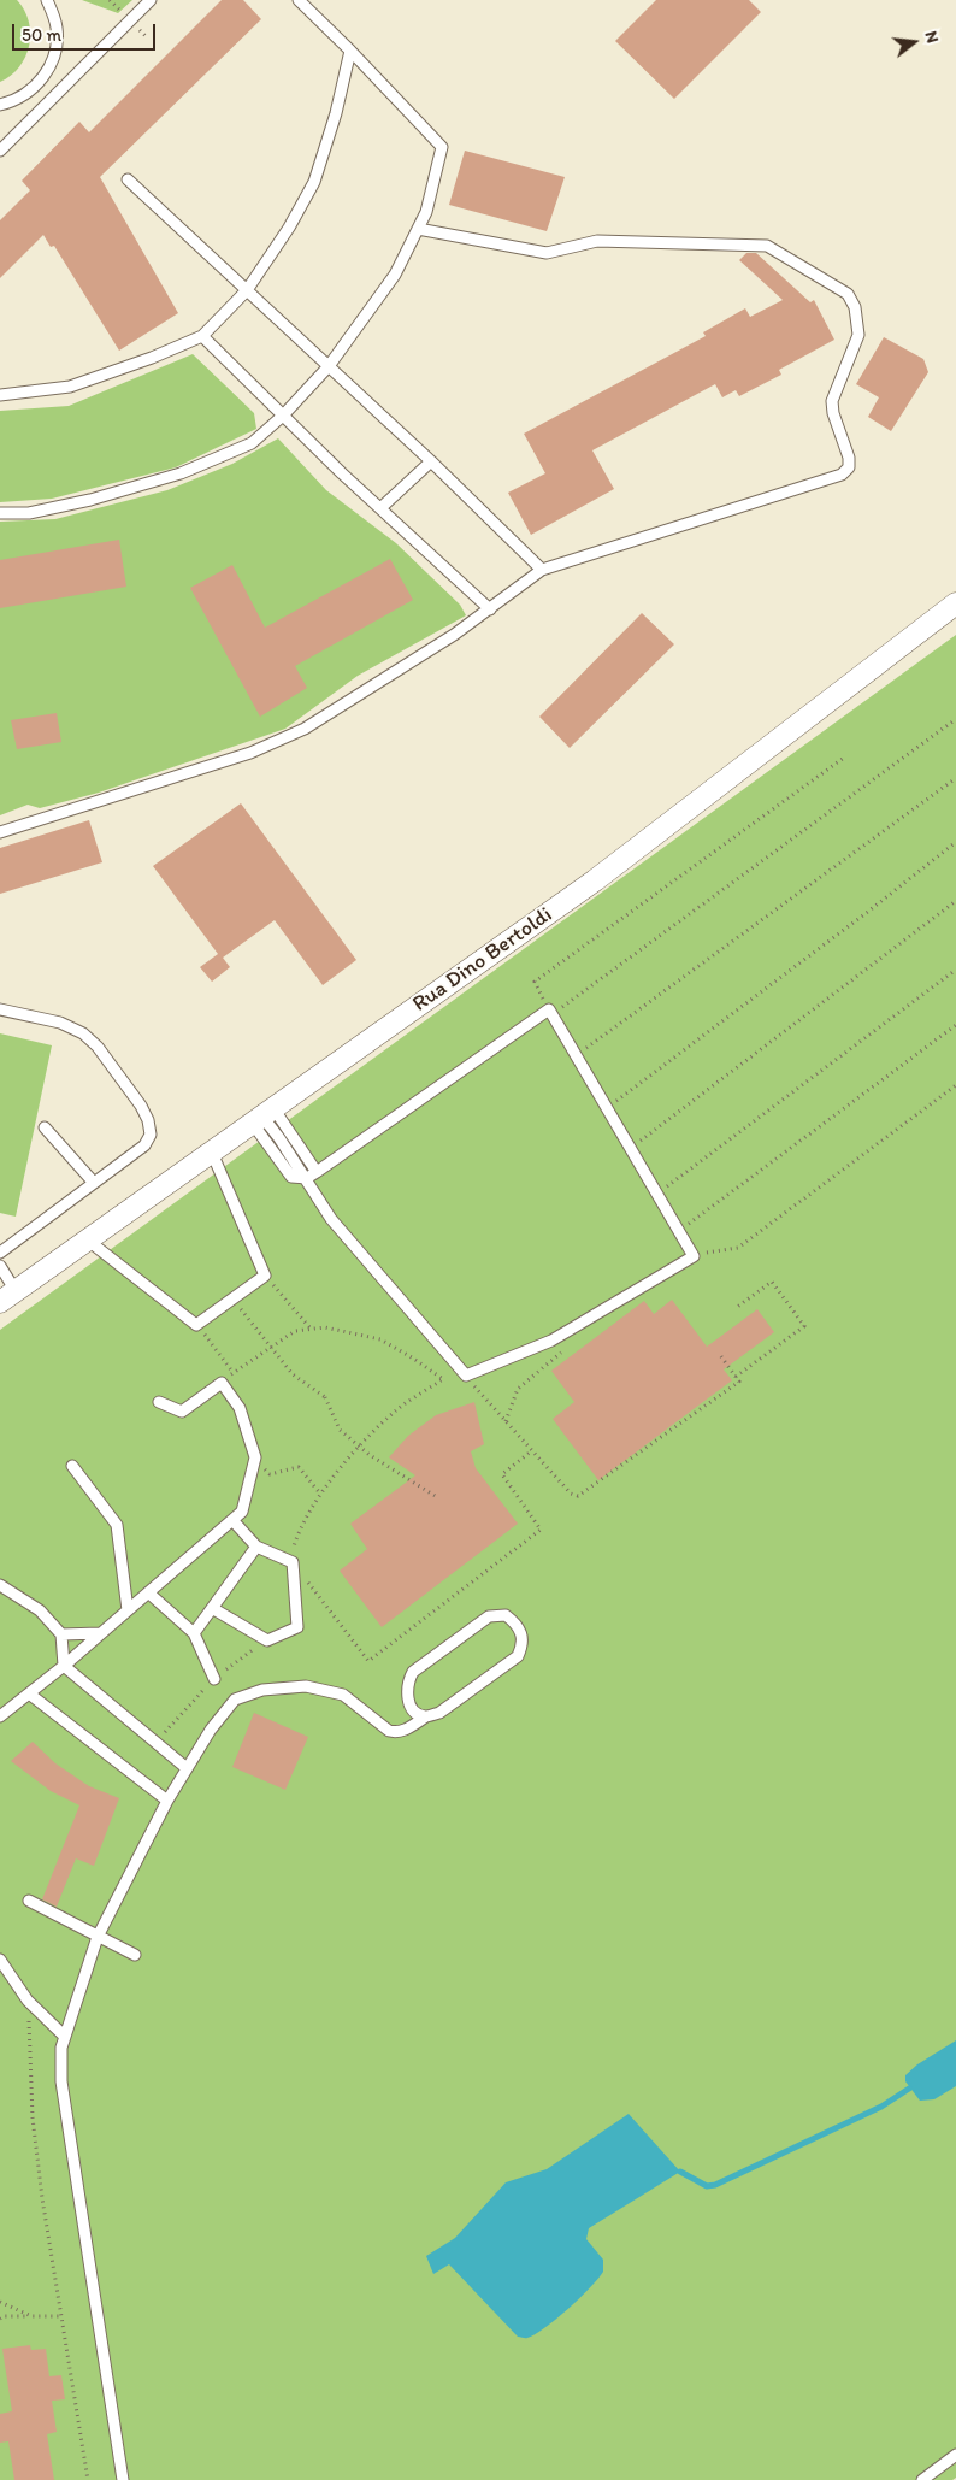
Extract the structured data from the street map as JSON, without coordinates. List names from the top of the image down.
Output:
{
  "streets": {
    "street": ["Rua Dino Bertoldi"]
  },
  "scale_bar": "50 m",
  "north": "right"
}
